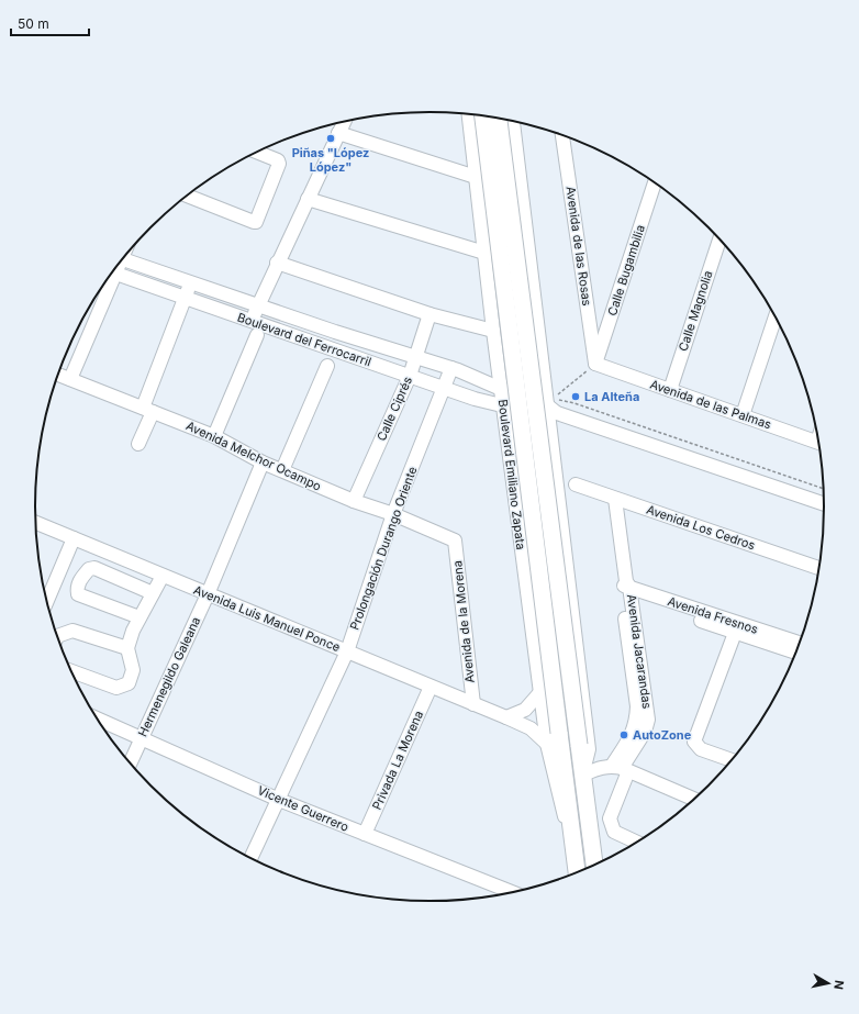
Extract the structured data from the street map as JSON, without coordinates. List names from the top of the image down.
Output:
{
  "streets": {
    "main road": ["Boulevard Emiliano Zapata"],
    "street": [
      "Avenida de las Rosas",
      "Calle Bugambilia",
      "Calle Magnolia",
      "Boulevard del Ferrocarril",
      "Avenida de las Palmas",
      "Calle Ciprés",
      "Avenida Melchor Ocampo",
      "Avenida Los Cedros",
      "Prolongación Durango Oriente",
      "Avenida Fresnos",
      "Avenida Luis Manuel Ponce",
      "Avenida de la Morena",
      "Avenida Jacarandas",
      "Hermenegildo Galeana",
      "Privada La Morena",
      "Vicente Guerrero"
    ]
  },
  "crossings": [
    ["Avenida de las Rosas", "Calle Bugambilia"],
    ["Avenida de las Rosas", "Avenida de las Palmas"],
    ["Calle Bugambilia", "Avenida de las Palmas"],
    ["Calle Magnolia", "Avenida de las Palmas"],
    ["Boulevard del Ferrocarril", "Calle Ciprés"],
    ["Boulevard del Ferrocarril", "Boulevard Emiliano Zapata"],
    ["Boulevard del Ferrocarril", "Prolongación Durango Oriente"],
    ["Calle Ciprés", "Avenida Melchor Ocampo"],
    ["Avenida Melchor Ocampo", "Prolongación Durango Oriente"],
    ["Avenida Melchor Ocampo", "Avenida de la Morena"],
    ["Avenida Melchor Ocampo", "Hermenegildo Galeana"],
    ["Boulevard Emiliano Zapata", "Avenida Luis Manuel Ponce"],
    ["Avenida Los Cedros", "Avenida Jacarandas"],
    ["Prolongación Durango Oriente", "Avenida Luis Manuel Ponce"],
    ["Prolongación Durango Oriente", "Vicente Guerrero"],
    ["Avenida Fresnos", "Avenida Jacarandas"],
    ["Avenida Luis Manuel Ponce", "Avenida de la Morena"],
    ["Avenida Luis Manuel Ponce", "Hermenegildo Galeana"],
    ["Avenida Luis Manuel Ponce", "Privada La Morena"],
    ["Hermenegildo Galeana", "Vicente Guerrero"],
    ["Privada La Morena", "Vicente Guerrero"]
  ],
  "places": ["Piñas \"López López\"", "La Alteña", "AutoZone"],
  "scale_bar": "50 m",
  "north": "right"
}
